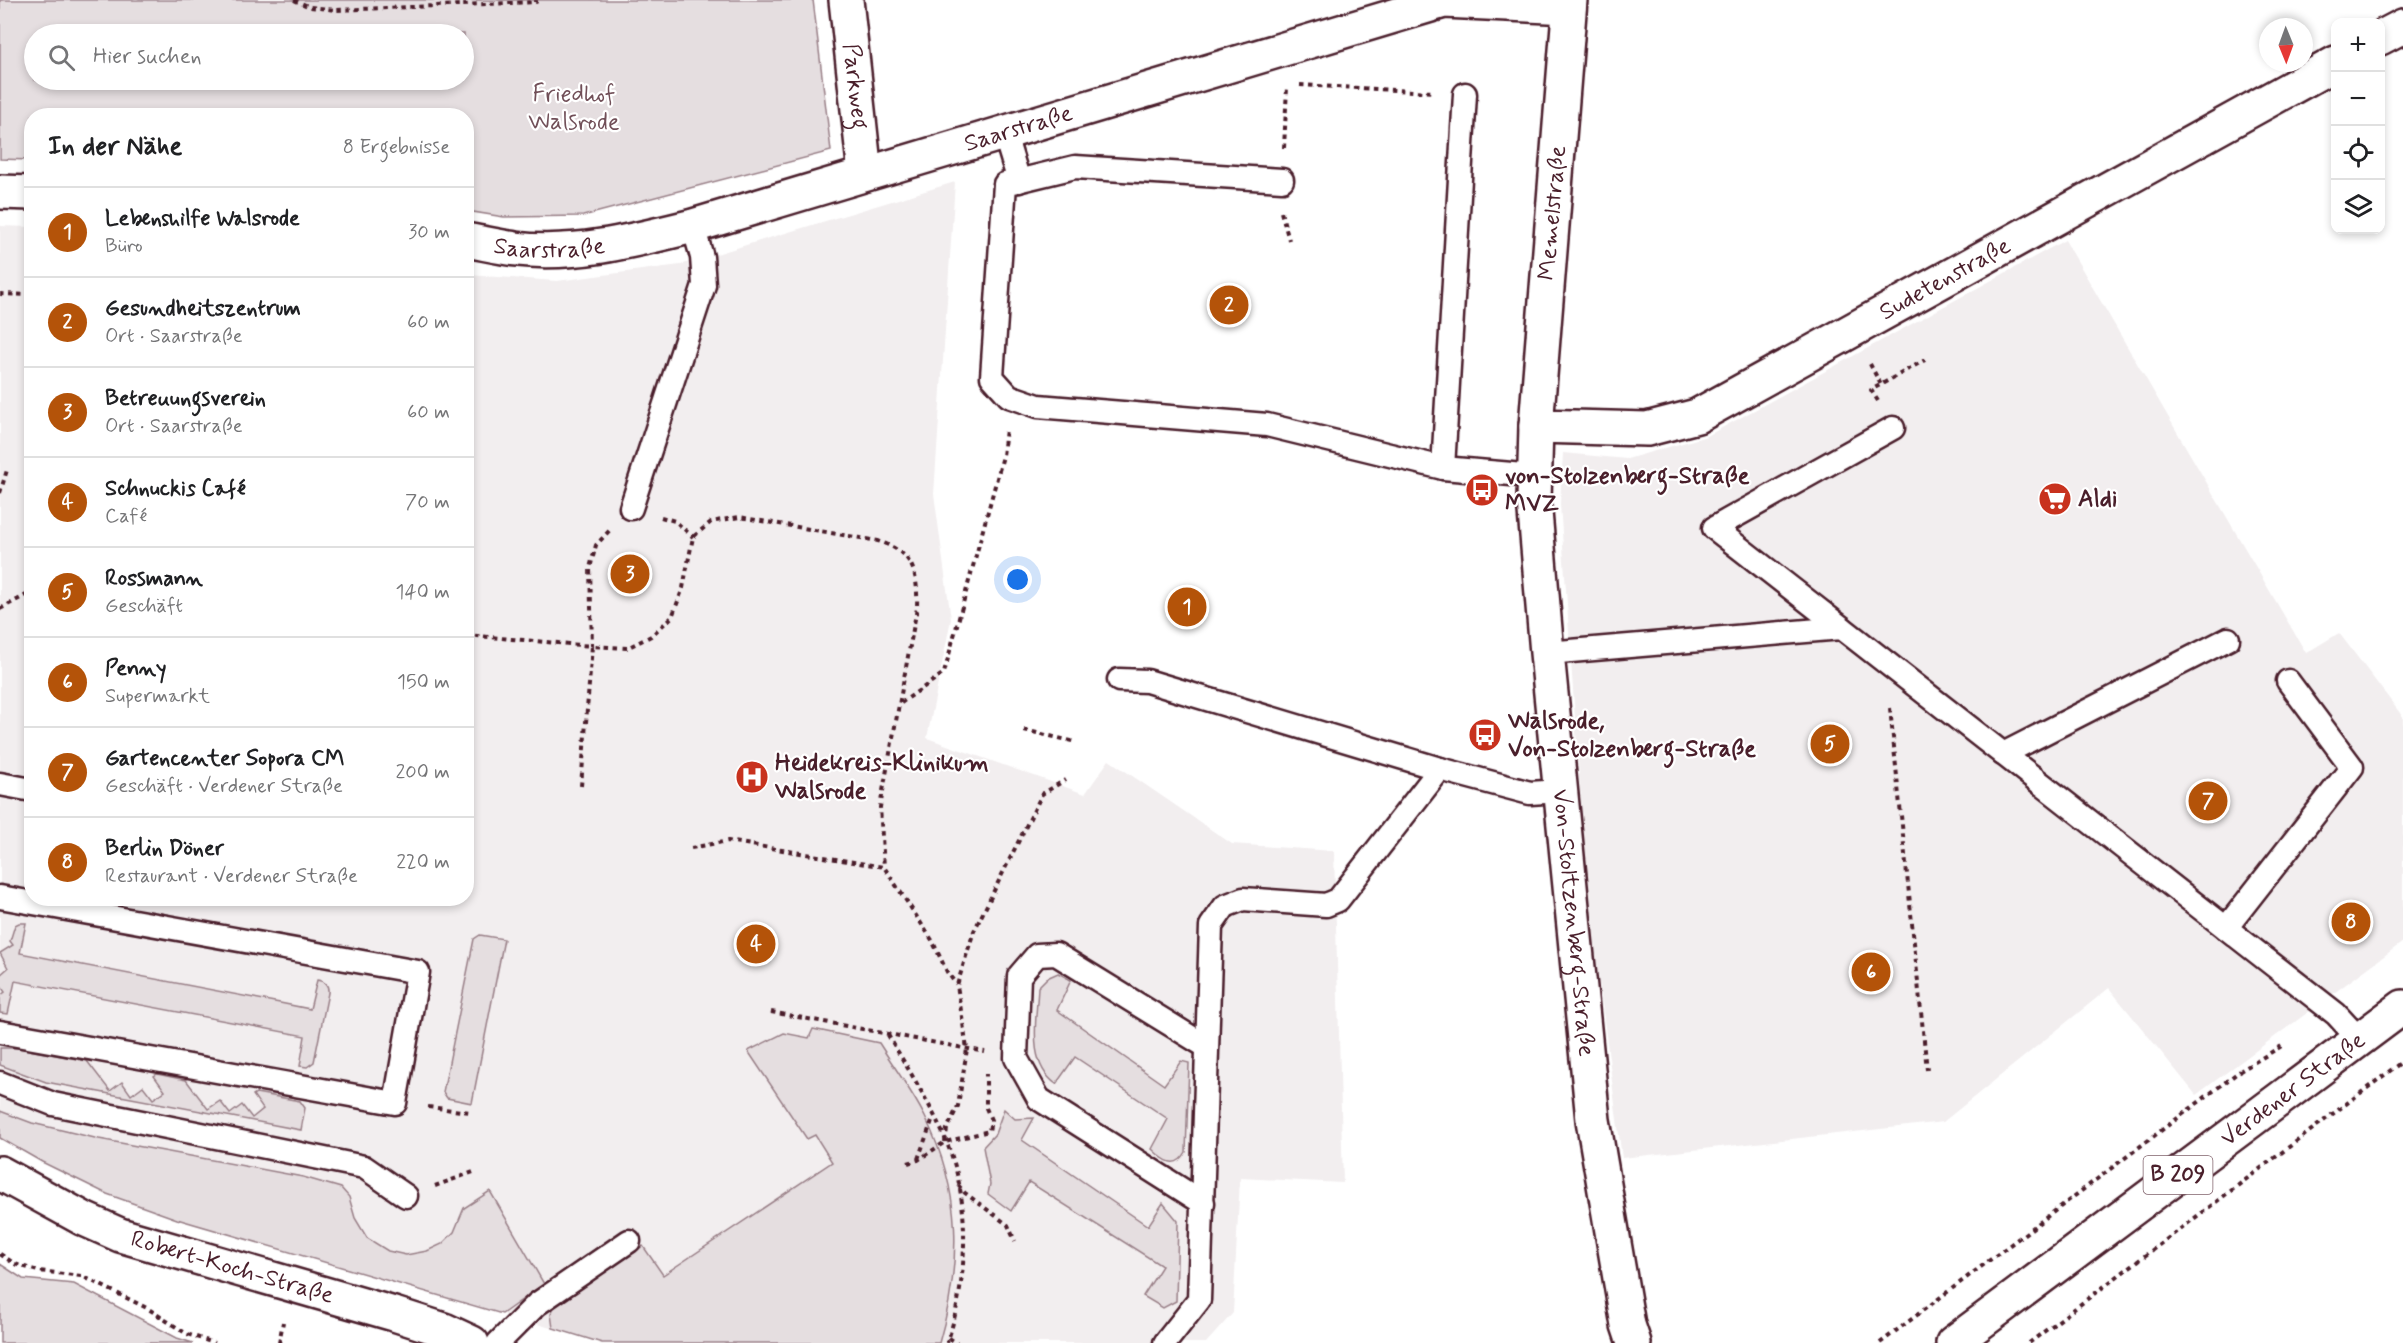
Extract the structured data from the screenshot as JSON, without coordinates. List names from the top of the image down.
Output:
{
  "streets": {
    "street": [
      "Parkweg",
      "Saarstraße",
      "Memelstraße",
      "Sudetenstraße",
      "Von-Stoltzenberg-Straße",
      "Verdener Straße",
      "B 209",
      "Robert-Koch-Straße"
    ]
  },
  "crossings": [
    ["Parkweg", "Saarstraße"],
    ["Saarstraße", "Memelstraße"],
    ["Memelstraße", "Sudetenstraße"],
    ["Memelstraße", "Von-Stoltzenberg-Straße"],
    ["Sudetenstraße", "Von-Stoltzenberg-Straße"]
  ],
  "parks": ["Friedhof Walsrode"],
  "places": {
    "bus stop": ["von-Stolzenberg-Straße MVZ", "Walsrode, Von-Stolzenberg-Straße"],
    "supermarket": ["Aldi"],
    "hospital": ["Heidekreis-Klinikum Walsrode"]
  },
  "north": "bottom",
  "page": {
    "map_buttons": ["+", "−"],
    "search": "Hier suchen",
    "heading": ["In der Nähe", "8 Ergebnisse"],
    "list": [
      {
        "mark": "1",
        "name": "Lebenshilfe Walsrode",
        "note": "Büro",
        "value": "30 m"
      },
      {
        "mark": "2",
        "name": "Gesundheitszentrum",
        "note": "Ort · Saarstraße",
        "value": "60 m"
      },
      {
        "mark": "3",
        "name": "Betreuungsverein",
        "note": "Ort · Saarstraße",
        "value": "60 m"
      },
      {
        "mark": "4",
        "name": "Schnuckis Café",
        "note": "Café",
        "value": "70 m"
      },
      {
        "mark": "5",
        "name": "Rossmann",
        "note": "Geschäft",
        "value": "140 m"
      },
      {
        "mark": "6",
        "name": "Penny",
        "note": "Supermarkt",
        "value": "150 m"
      },
      {
        "mark": "7",
        "name": "Gartencenter Sopora CM",
        "note": "Geschäft · Verdener Straße",
        "value": "200 m"
      },
      {
        "mark": "8",
        "name": "Berlin Döner",
        "note": "Restaurant · Verdener Straße",
        "value": "220 m"
      }
    ],
    "pins": [
      "2",
      "3",
      "1",
      "5",
      "7",
      "8",
      "4",
      "6"
    ]
  }
}
